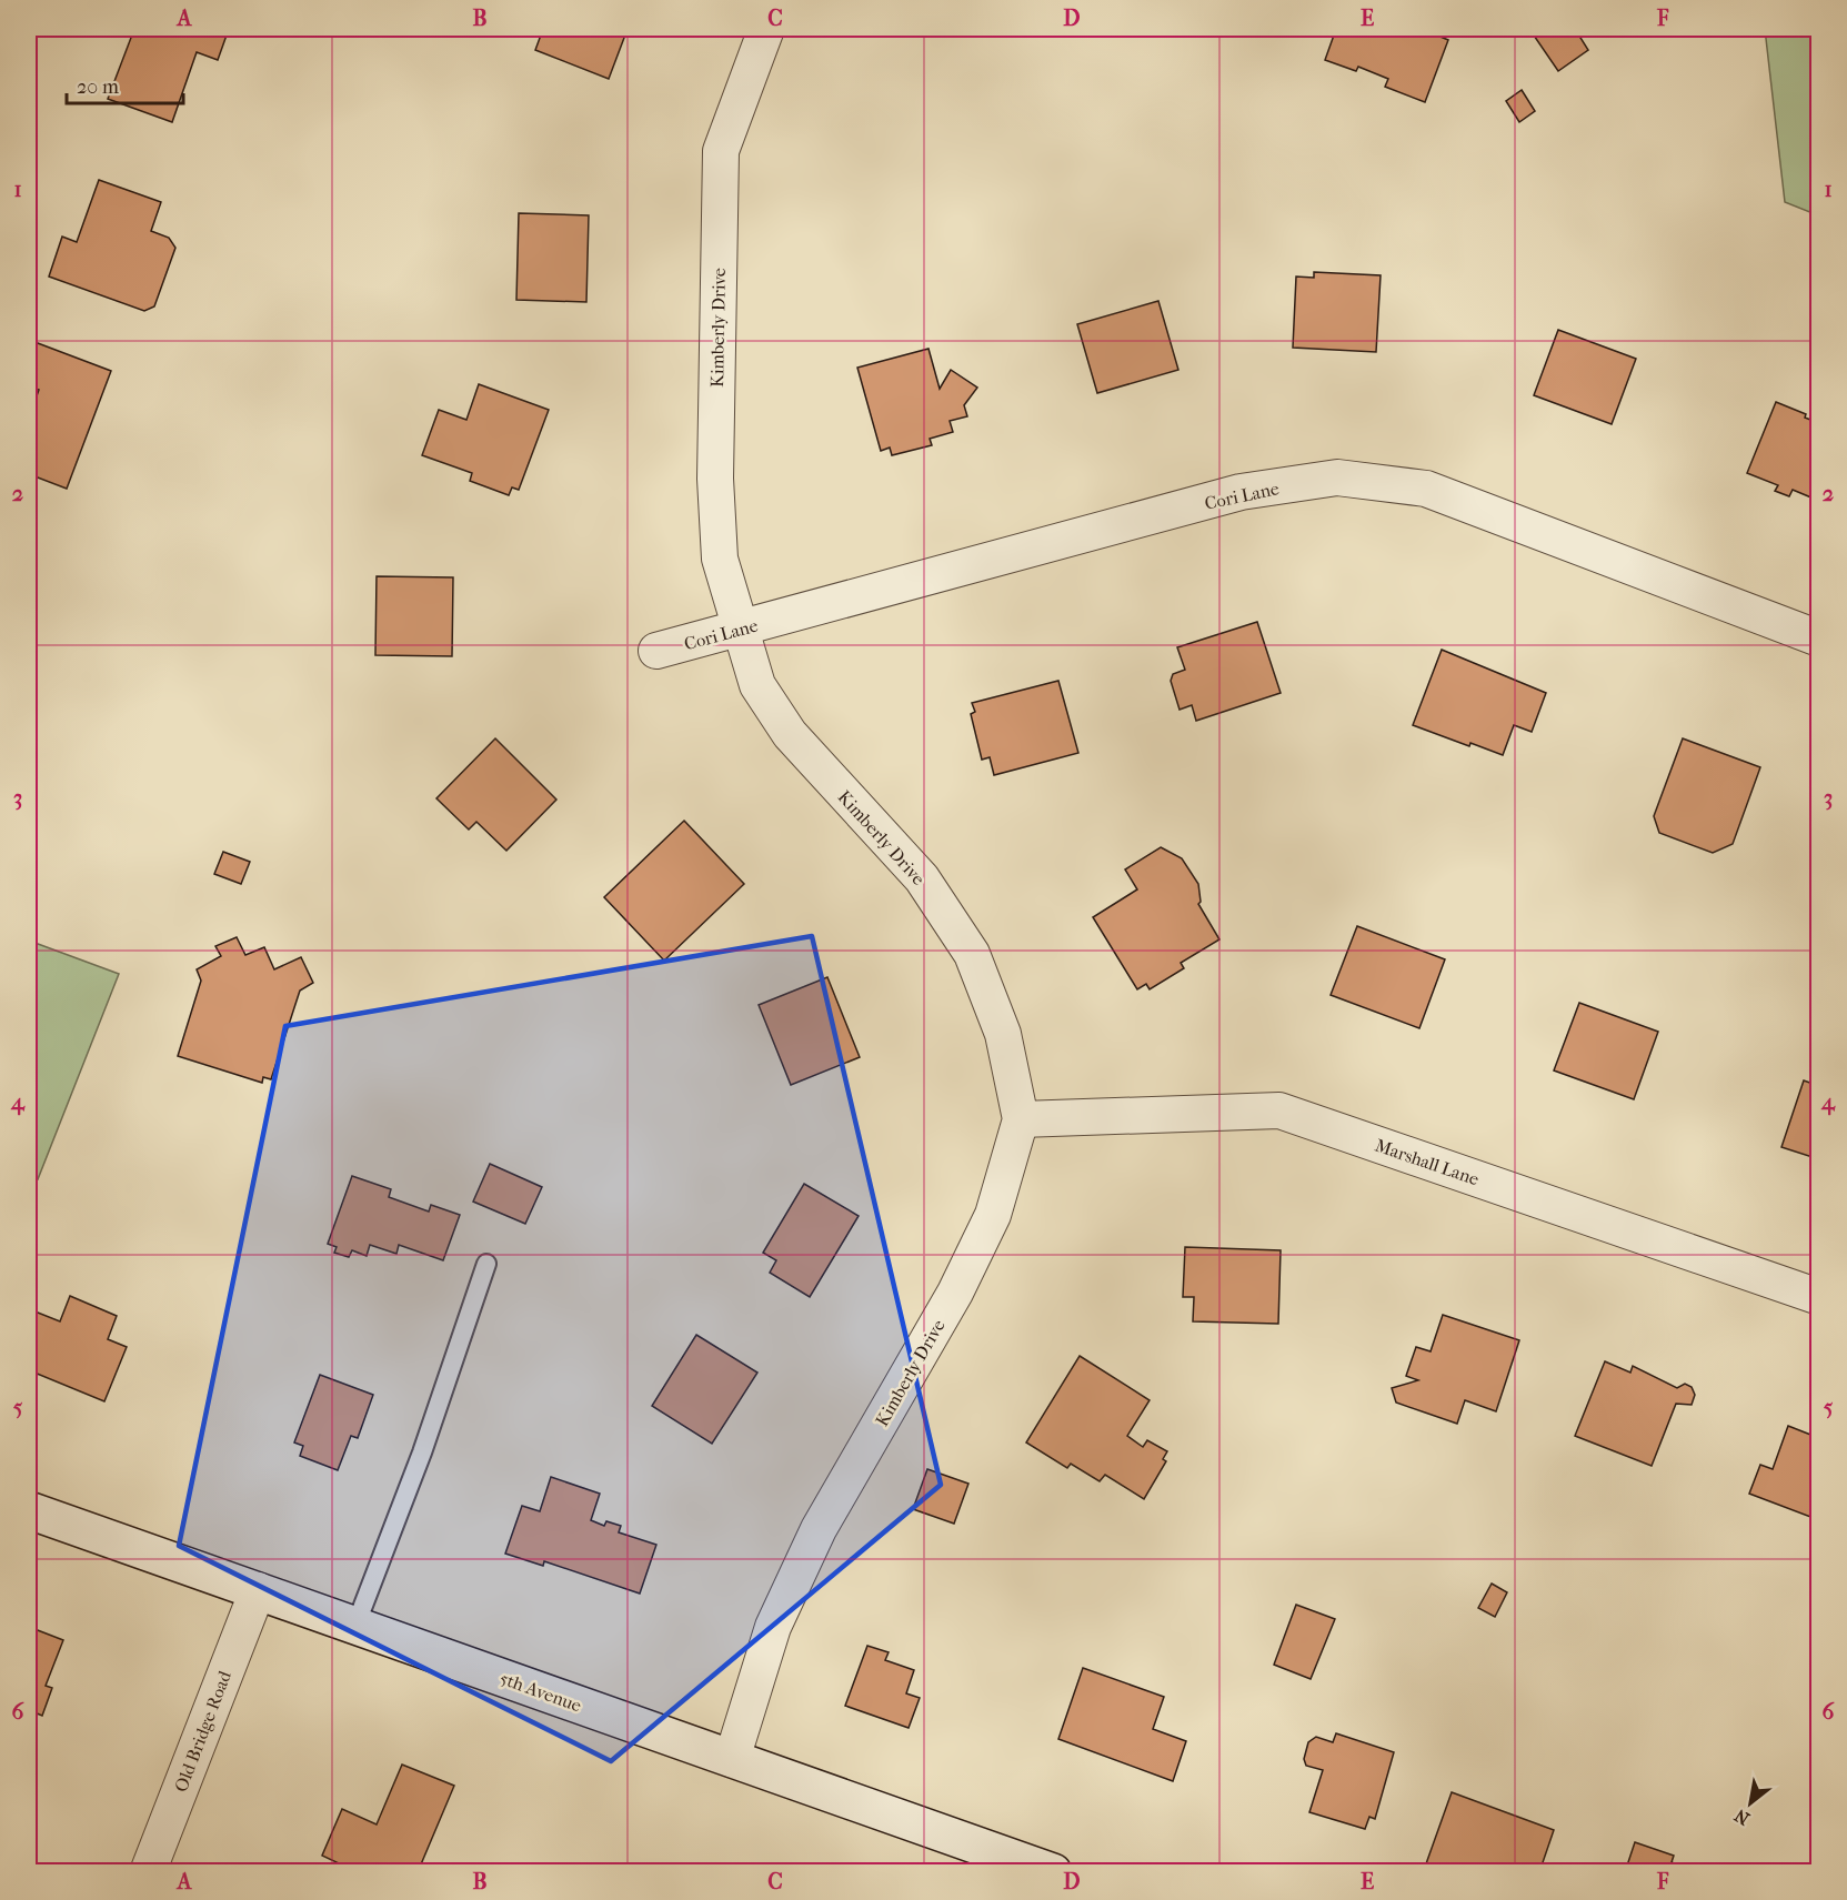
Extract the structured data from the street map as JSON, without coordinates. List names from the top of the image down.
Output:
{
  "streets": {
    "street": [
      "Kimberly Drive",
      "Cori Lane",
      "Marshall Lane",
      "5th Avenue",
      "Old Bridge Road"
    ]
  },
  "crossings": [
    ["Kimberly Drive", "Cori Lane"],
    ["Kimberly Drive", "Marshall Lane"],
    ["Kimberly Drive", "5th Avenue"],
    ["5th Avenue", "Old Bridge Road"]
  ],
  "scale_bar": "20 m",
  "north": "bottom left",
  "grid": {
    "columns": [
      "A",
      "B",
      "C",
      "D",
      "E",
      "F"
    ],
    "rows": [
      "1",
      "2",
      "3",
      "4",
      "5",
      "6"
    ]
  }
}
